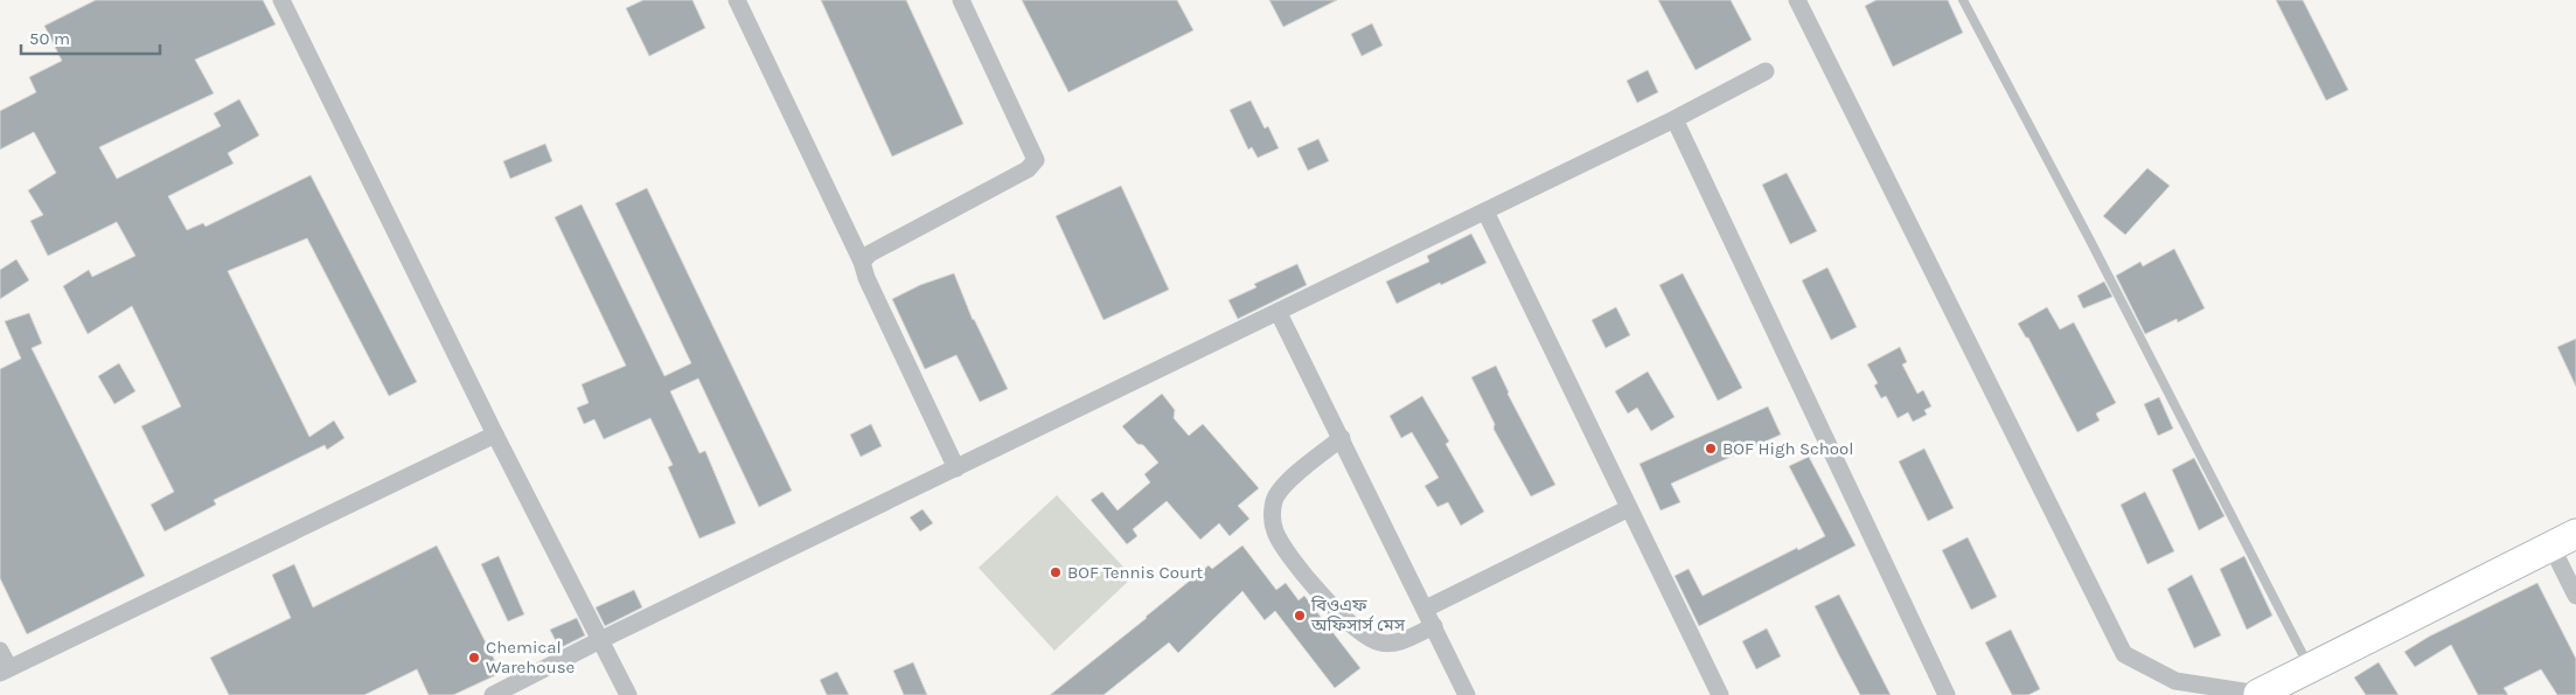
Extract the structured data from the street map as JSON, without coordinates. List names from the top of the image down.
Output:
{
  "places": [
    "BOF High School",
    "BOF Tennis Court",
    "বিওএফ অফিসার্স মেস",
    "Chemical Warehouse"
  ],
  "scale_bar": "50 m"
}
